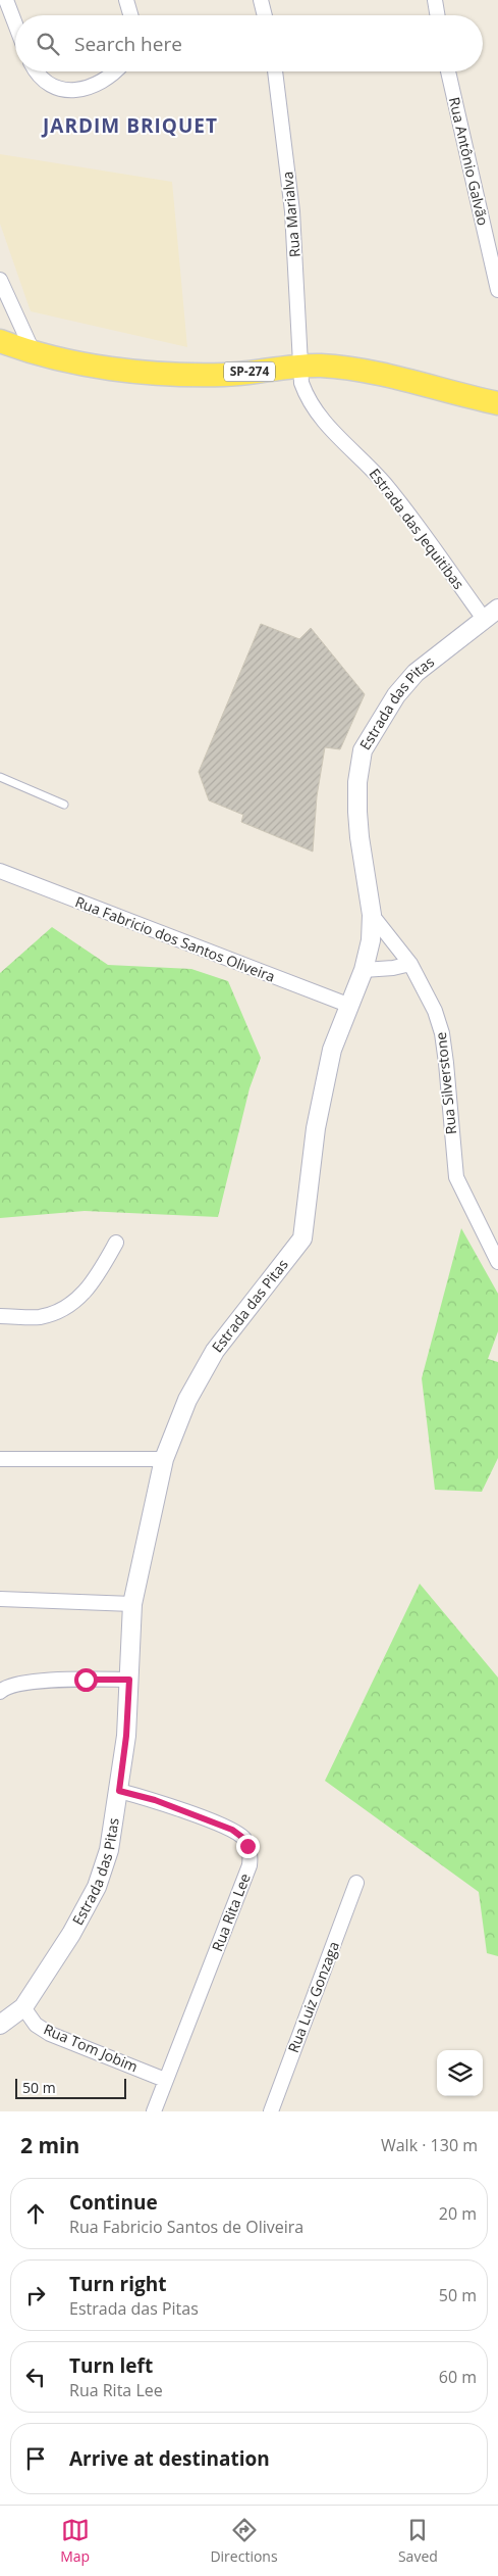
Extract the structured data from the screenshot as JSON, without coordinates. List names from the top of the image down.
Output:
{
  "streets": {
    "main road": ["SP-274"],
    "street": [
      "Rua Antônio Galvão",
      "Rua Marialva",
      "Estrada das Jequitibas",
      "Estrada das Pitas",
      "Rua Fabricio dos Santos Oliveira",
      "Rua Silverstone",
      "Rua Rita Lee",
      "Rua Luiz Gonzaga",
      "Rua Tom Jobim"
    ]
  },
  "crossings": [
    ["Rua Marialva", "SP-274"],
    ["Rua Marialva", "Estrada das Jequitibas"],
    ["SP-274", "Estrada das Jequitibas"],
    ["Estrada das Jequitibas", "Estrada das Pitas"],
    ["Estrada das Pitas", "Rua Fabricio dos Santos Oliveira"],
    ["Estrada das Pitas", "Rua Silverstone"],
    ["Estrada das Pitas", "Rua Rita Lee"],
    ["Estrada das Pitas", "Rua Tom Jobim"],
    ["Rua Rita Lee", "Rua Tom Jobim"]
  ],
  "districts": ["JARDIM BRIQUET"],
  "scale_bar": "50 m",
  "page": {
    "search": "Search here",
    "scale": "50 m",
    "heading": ["2 min", "Walk · 130 m"],
    "list": [
      ["Continue", "Rua Fabricio Santos de Oliveira", "20 m"],
      ["Turn right", "Estrada das Pitas", "50 m"],
      ["Turn left", "Rua Rita Lee", "60 m"],
      "Arrive at destination"
    ],
    "nav": ["Map", "Directions", "Saved"]
  }
}
